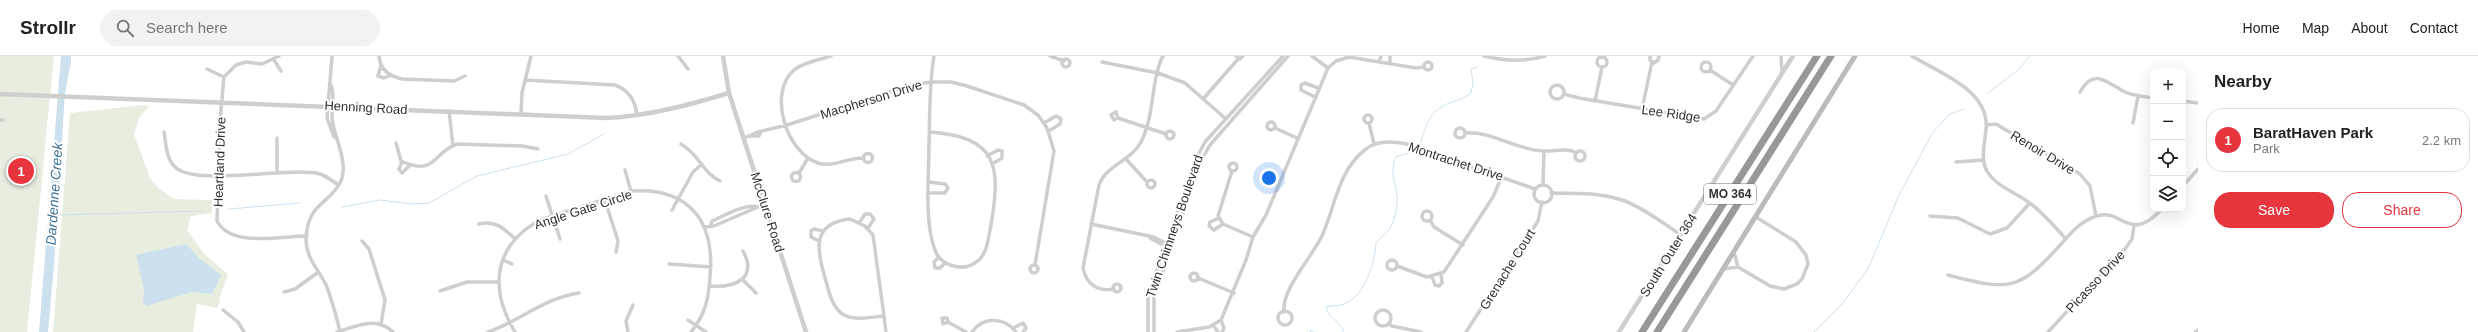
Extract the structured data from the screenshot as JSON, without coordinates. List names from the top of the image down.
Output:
{
  "streets": {
    "highway": ["MO 364"],
    "street": [
      "Macpherson Drive",
      "Henning Road",
      "Lee Ridge",
      "Renoir Drive",
      "Montrachet Drive",
      "Heartland Drive",
      "Angle Gate Circle",
      "McClure Road",
      "Twin Chimneys Boulevard",
      "South Outer 364",
      "Grenache Court",
      "Picasso Drive"
    ]
  },
  "crossings": [
    ["Macpherson Drive", "McClure Road"],
    ["Henning Road", "Heartland Drive"],
    ["Henning Road", "McClure Road"],
    ["Montrachet Drive", "Grenache Court"]
  ],
  "water": ["Dardenne Creek"],
  "page": {
    "header": "Strollr",
    "search": "Search here",
    "nav": [
      "Home",
      "Map",
      "About",
      "Contact"
    ],
    "heading": "Nearby",
    "map_buttons": ["+", "−"],
    "list": [
      {
        "mark": "1",
        "name": "BaratHaven Park",
        "note": "Park",
        "value": "2.2 km"
      }
    ],
    "pins": "1",
    "buttons": ["Save", "Share"]
  }
}
